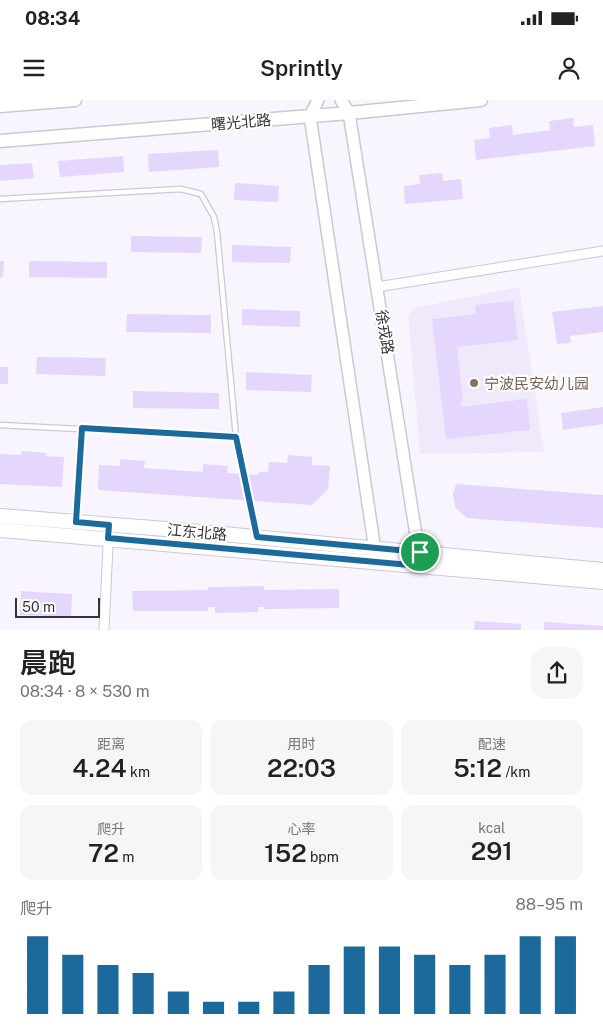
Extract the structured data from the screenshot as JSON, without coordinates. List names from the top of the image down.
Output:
{
  "streets": {
    "main road": ["曙光北路", "江东北路"],
    "street": ["徐戎路"]
  },
  "crossings": [
    ["曙光北路", "徐戎路"],
    ["徐戎路", "江东北路"]
  ],
  "places": ["宁波民安幼儿园"],
  "scale_bar": "50 m",
  "page": {
    "status": "08:34",
    "header": "Sprintly",
    "scale": "50 m",
    "heading": ["晨跑", "08:34 · 8 × 530 m"],
    "stats": [
      ["距离", "4.24 km"],
      ["用时", "22:03"],
      ["配速", "5:12 /km"],
      ["爬升", "72 m"],
      ["心率", "152 bpm"],
      ["kcal", "291"]
    ],
    "chart": ["爬升", "88–95 m"]
  }
}
